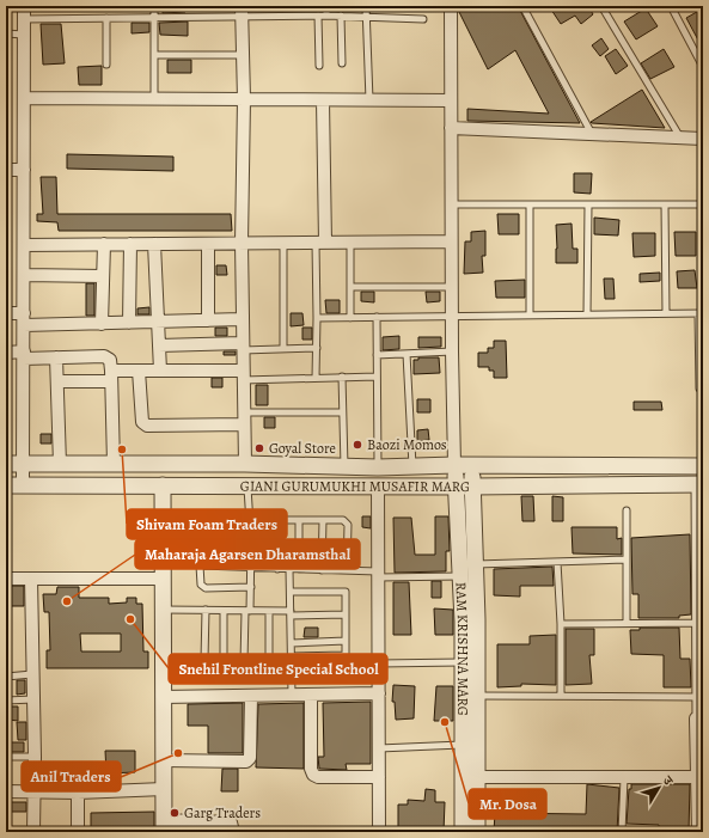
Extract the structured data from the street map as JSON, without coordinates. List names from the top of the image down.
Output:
{
  "streets": {
    "street": ["GIANI GURUMUKHI MUSAFIR MARG", "RAM KRISHNA MARG"]
  },
  "crossings": [
    ["GIANI GURUMUKHI MUSAFIR MARG", "RAM KRISHNA MARG"]
  ],
  "places": [
    "Baozi Momos",
    "Goyal Store",
    "Shivam Foam Traders",
    "Maharaja Agarsen Dharamsthal",
    "Snehil Frontline Special School",
    "Mr. Dosa",
    "Anil Traders",
    "Garg Traders"
  ],
  "north": "top right"
}
